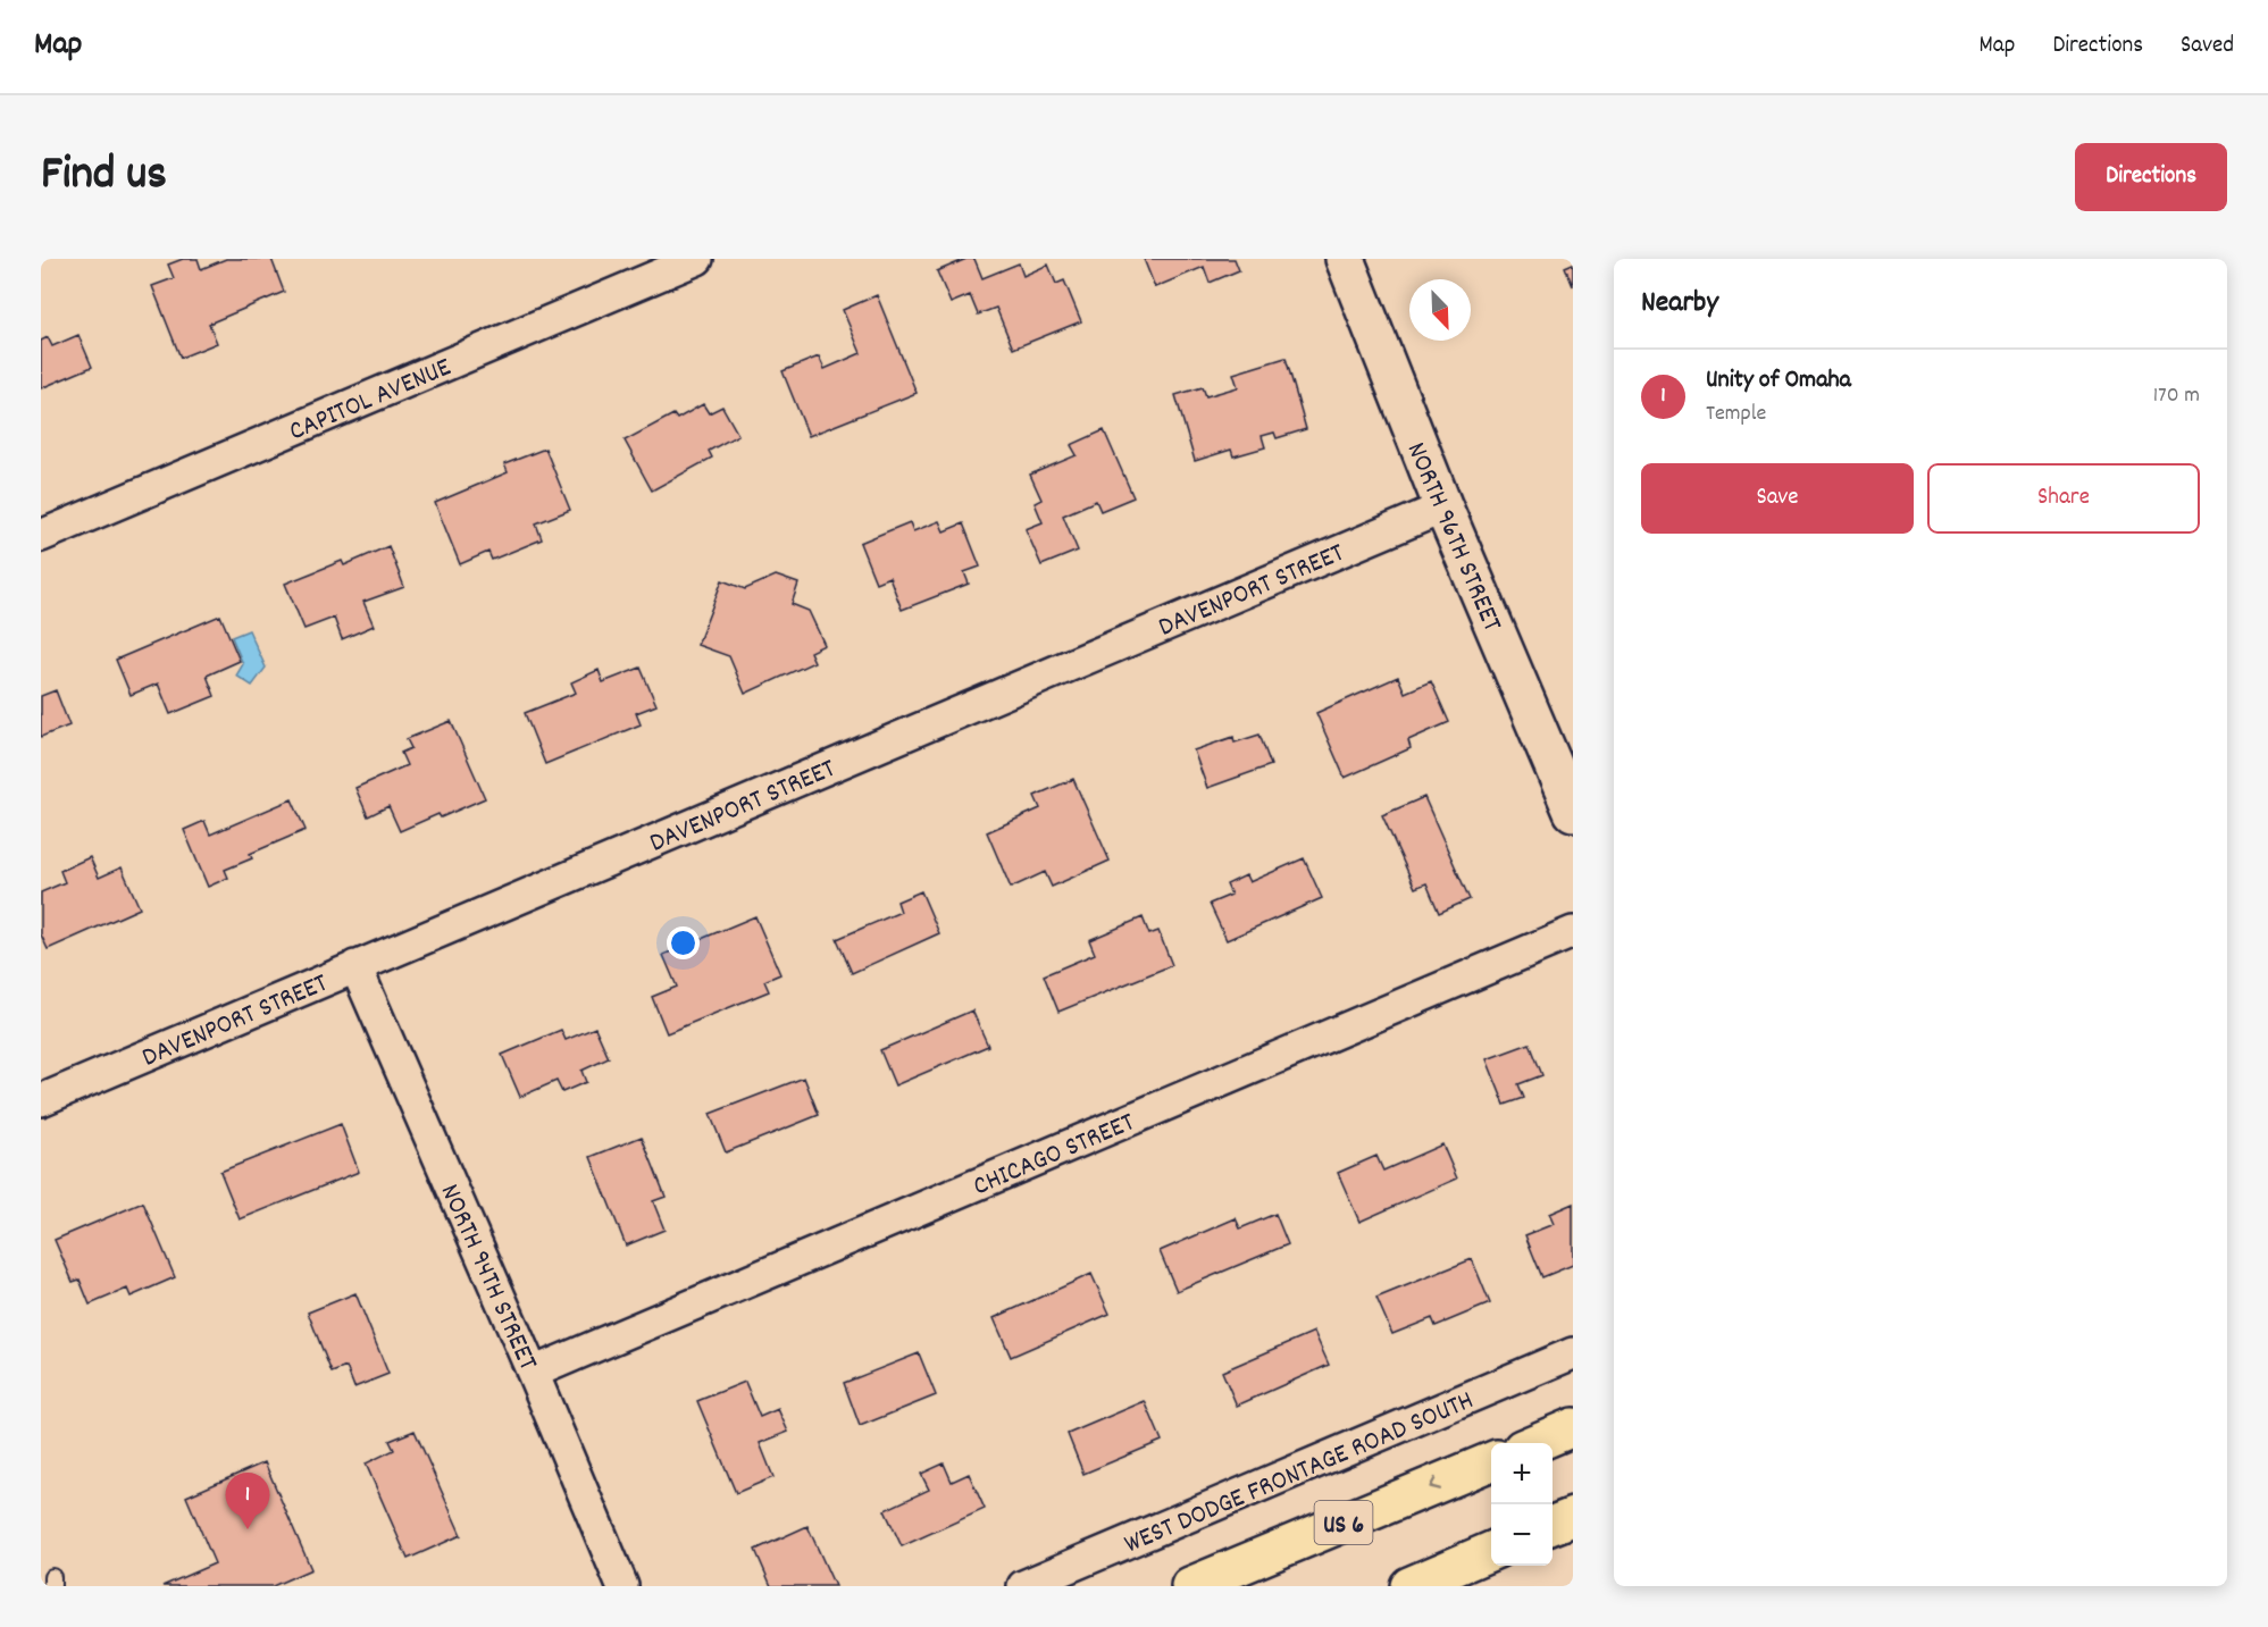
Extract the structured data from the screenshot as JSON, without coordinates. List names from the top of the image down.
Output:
{
  "streets": {
    "highway": ["US 6"],
    "street": [
      "CAPITOL AVENUE",
      "NORTH 96TH STREET",
      "DAVENPORT STREET",
      "CHICAGO STREET",
      "NORTH 94TH STREET",
      "WEST DODGE FRONTAGE ROAD SOUTH"
    ]
  },
  "crossings": [
    ["NORTH 96TH STREET", "DAVENPORT STREET"],
    ["DAVENPORT STREET", "NORTH 94TH STREET"],
    ["CHICAGO STREET", "NORTH 94TH STREET"]
  ],
  "north": "bottom right",
  "page": {
    "header": "Map",
    "nav": ["Map", "Directions", "Saved"],
    "title": "Find us",
    "buttons": [
      "Directions",
      ["Save", "Share"]
    ],
    "heading": "Nearby",
    "list": [
      {
        "mark": "1",
        "name": "Unity of Omaha",
        "note": "Temple",
        "value": "170 m"
      }
    ],
    "map_buttons": ["+", "−"],
    "pins": "1"
  }
}
